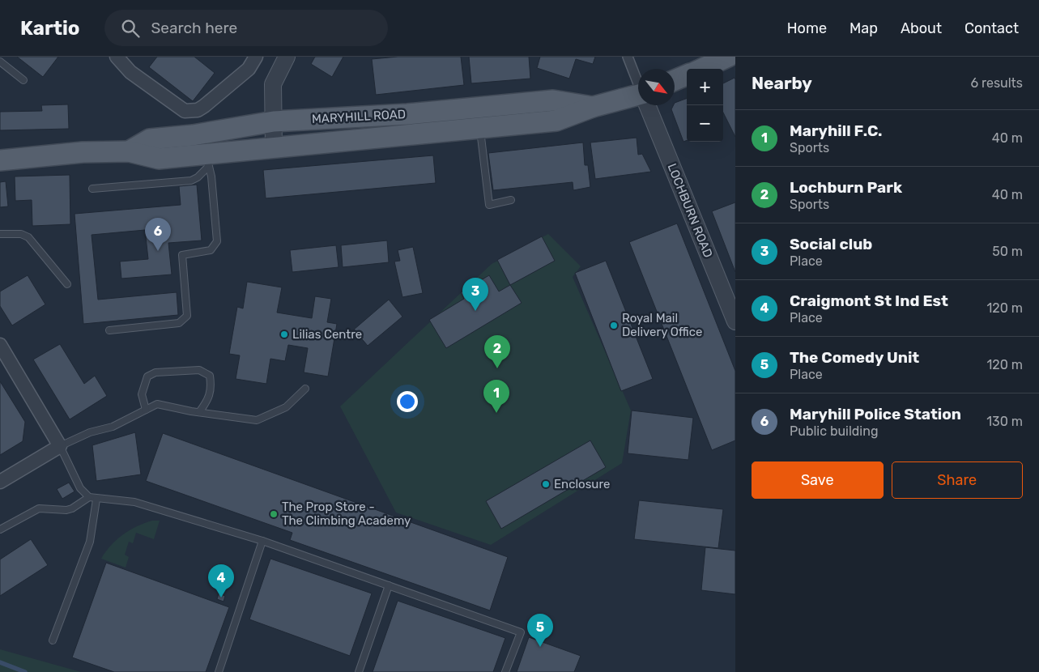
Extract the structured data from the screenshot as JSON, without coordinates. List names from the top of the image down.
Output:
{
  "streets": {
    "main road": ["MARYHILL ROAD"],
    "street": ["LOCHBURN ROAD"]
  },
  "places": [
    "Royal Mail Delivery Office",
    "Lilias Centre",
    "Enclosure",
    "The Prop Store - The Climbing Academy"
  ],
  "north": "bottom right",
  "page": {
    "header": "Kartio",
    "search": "Search here",
    "nav": [
      "Home",
      "Map",
      "About",
      "Contact"
    ],
    "heading": ["Nearby", "6 results"],
    "map_buttons": ["+", "−"],
    "list": [
      {
        "mark": "1",
        "name": "Maryhill F.C.",
        "note": "Sports",
        "value": "40 m"
      },
      {
        "mark": "2",
        "name": "Lochburn Park",
        "note": "Sports",
        "value": "40 m"
      },
      {
        "mark": "3",
        "name": "Social club",
        "note": "Place",
        "value": "50 m"
      },
      {
        "mark": "4",
        "name": "Craigmont St Ind Est",
        "note": "Place",
        "value": "120 m"
      },
      {
        "mark": "5",
        "name": "The Comedy Unit",
        "note": "Place",
        "value": "120 m"
      },
      {
        "mark": "6",
        "name": "Maryhill Police Station",
        "note": "Public building",
        "value": "130 m"
      }
    ],
    "pins": [
      "6",
      "3",
      "2",
      "1",
      "4",
      "5"
    ],
    "buttons": ["Save", "Share"]
  }
}
